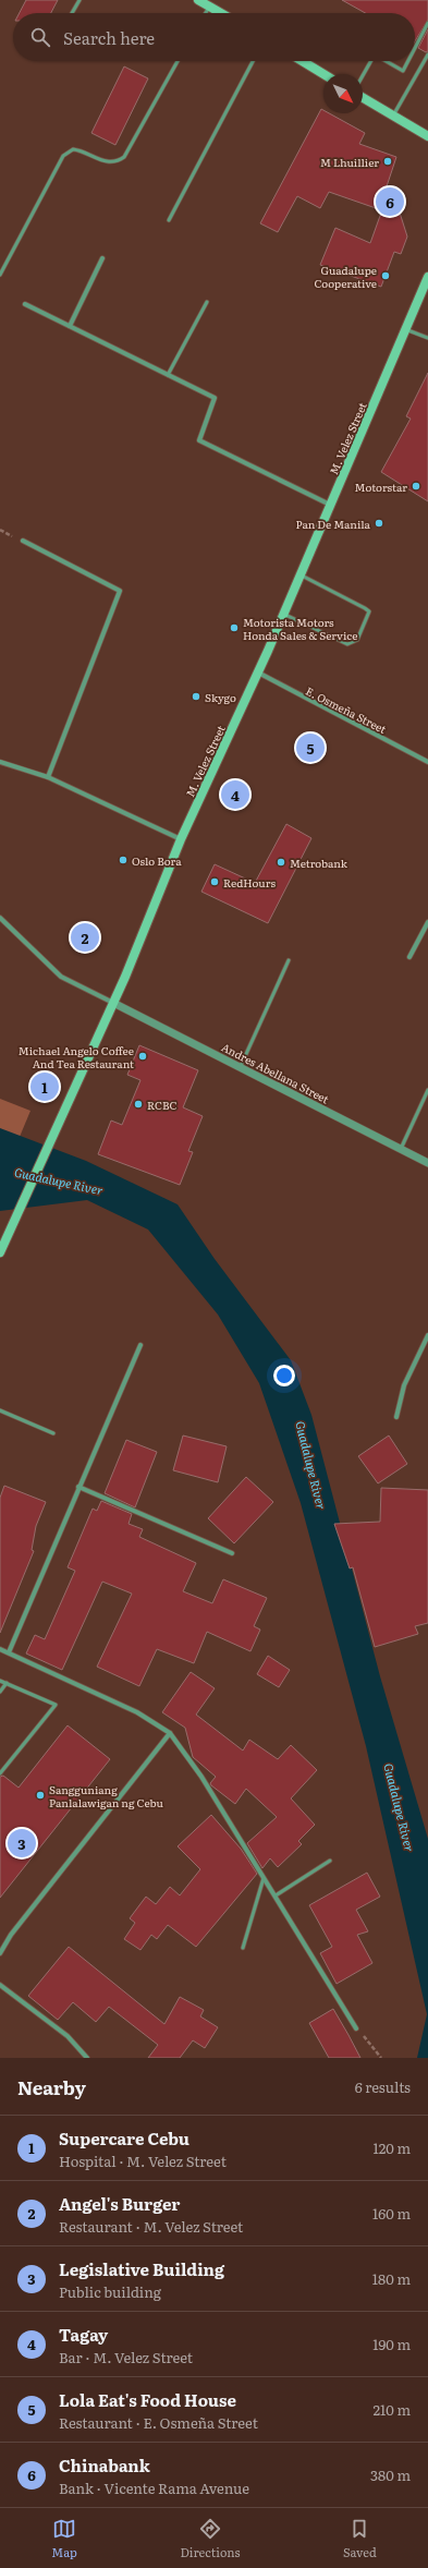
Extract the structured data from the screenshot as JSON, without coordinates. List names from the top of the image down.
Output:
{
  "streets": {
    "main road": ["M. Velez Street"],
    "street": ["E. Osmeña Street", "Andres Abellana Street"]
  },
  "crossings": [
    ["M. Velez Street", "E. Osmeña Street"],
    ["M. Velez Street", "Andres Abellana Street"]
  ],
  "water": ["Guadalupe River"],
  "places": [
    "M Lhuillier",
    "Guadalupe Cooperative",
    "Motorstar",
    "Pan De Manila",
    "Motorista Motors Honda Sales & Service",
    "Skygo",
    "Oslo Bora",
    "Metrobank",
    "RedHours",
    "Michael Angelo Coffee And Tea Restaurant",
    "RCBC",
    "Sangguniang Panlalawigan ng Cebu"
  ],
  "north": "bottom right",
  "page": {
    "search": "Search here",
    "pins": [
      "6",
      "5",
      "4",
      "2",
      "1",
      "3"
    ],
    "heading": ["Nearby", "6 results"],
    "list": [
      {
        "mark": "1",
        "name": "Supercare Cebu",
        "note": "Hospital · M. Velez Street",
        "value": "120 m"
      },
      {
        "mark": "2",
        "name": "Angel's Burger",
        "note": "Restaurant · M. Velez Street",
        "value": "160 m"
      },
      {
        "mark": "3",
        "name": "Legislative Building",
        "note": "Public building",
        "value": "180 m"
      },
      {
        "mark": "4",
        "name": "Tagay",
        "note": "Bar · M. Velez Street",
        "value": "190 m"
      },
      {
        "mark": "5",
        "name": "Lola Eat's Food House",
        "note": "Restaurant · E. Osmeña Street",
        "value": "210 m"
      },
      {
        "mark": "6",
        "name": "Chinabank",
        "note": "Bank · Vicente Rama Avenue",
        "value": "380 m"
      }
    ],
    "nav": ["Map", "Directions", "Saved"]
  }
}
